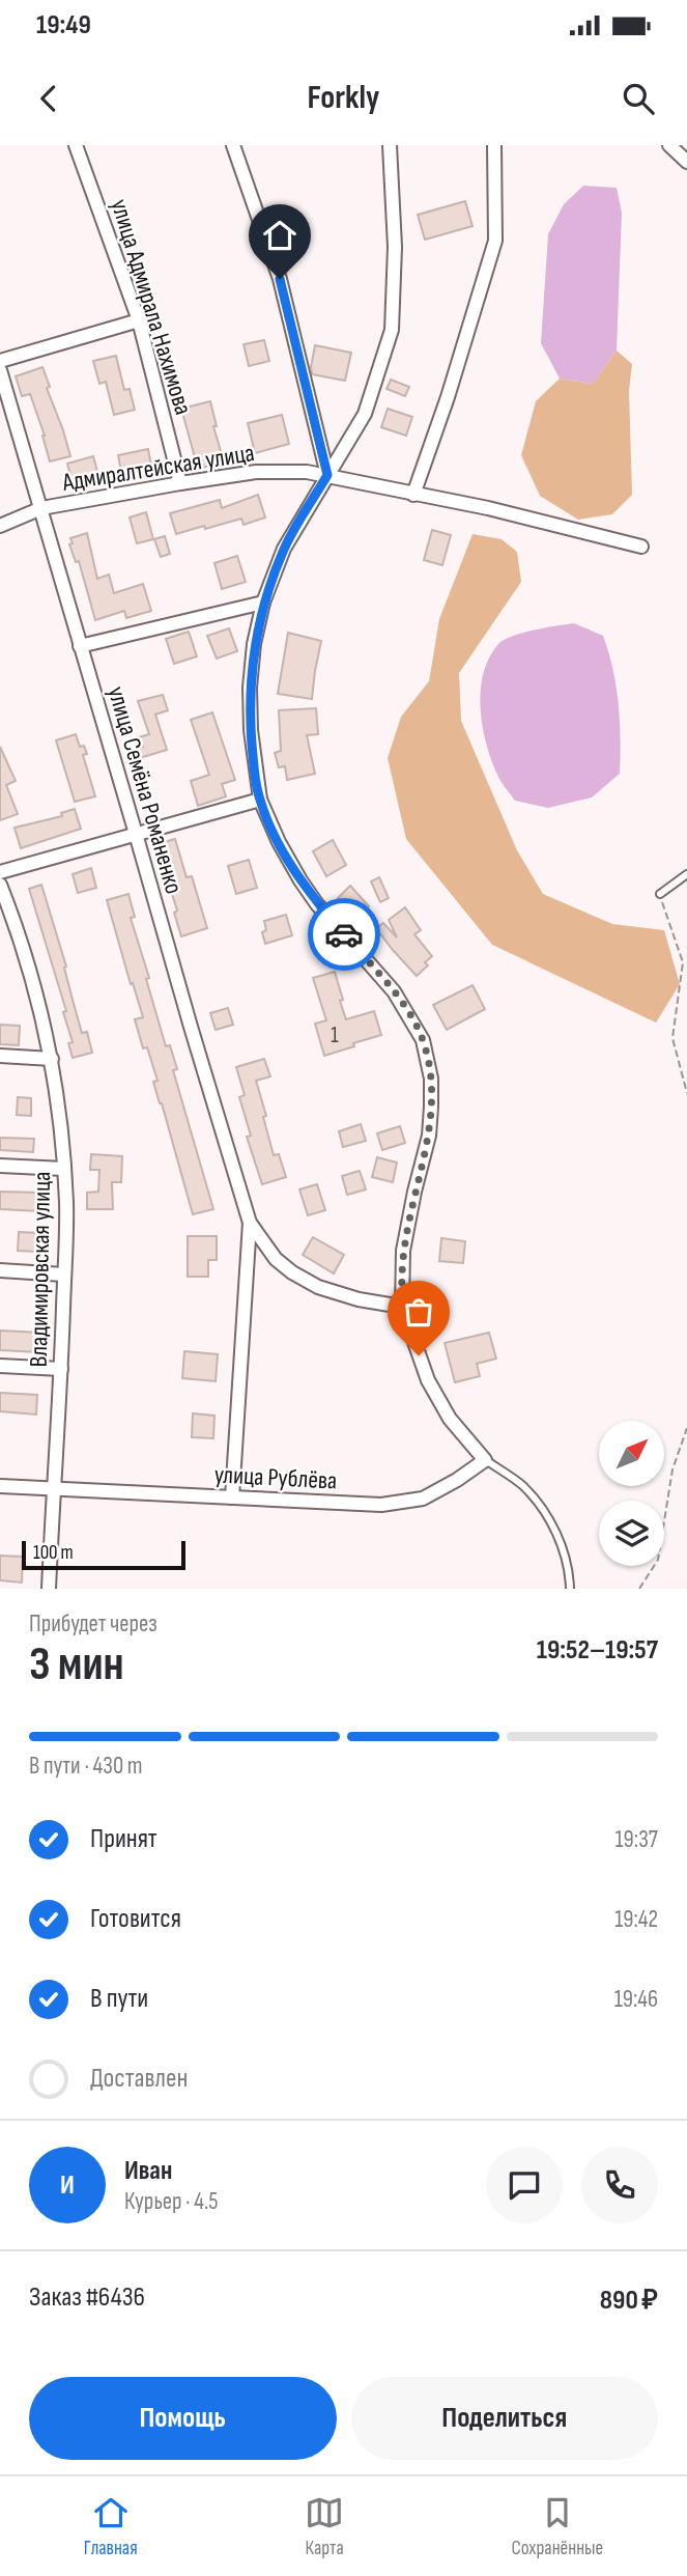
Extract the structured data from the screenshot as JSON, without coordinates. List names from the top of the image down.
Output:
{
  "streets": {
    "street": [
      "улица Адмирала Нахимова",
      "Адмиралтейская улица",
      "улица Семёна Романенко",
      "Владимировская улица",
      "улица Рублёва"
    ]
  },
  "crossings": [
    ["улица Адмирала Нахимова", "Адмиралтейская улица"],
    ["Адмиралтейская улица", "улица Семёна Романенко"],
    ["улица Семёна Романенко", "улица Рублёва"],
    ["Владимировская улица", "улица Рублёва"]
  ],
  "house_numbers": ["1"],
  "scale_bar": "100 m",
  "north": "top right",
  "page": {
    "status": "19:49",
    "header": "Forkly",
    "scale": "100 m",
    "heading": ["3 мин", "Прибудет через", "19:52–19:57"],
    "panel": [
      "Иван",
      "Курьер · 4.5",
      "Заказ #6436",
      "890 ₽"
    ],
    "bar": "В пути · 430 m",
    "list": [
      ["Принят", "19:37"],
      ["Готовится", "19:42"],
      ["В пути", "19:46"],
      "Доставлен"
    ],
    "round": "И",
    "buttons": ["Помощь", "Поделиться"],
    "tabs": ["Главная", "Карта", "Сохранённые"]
  }
}
